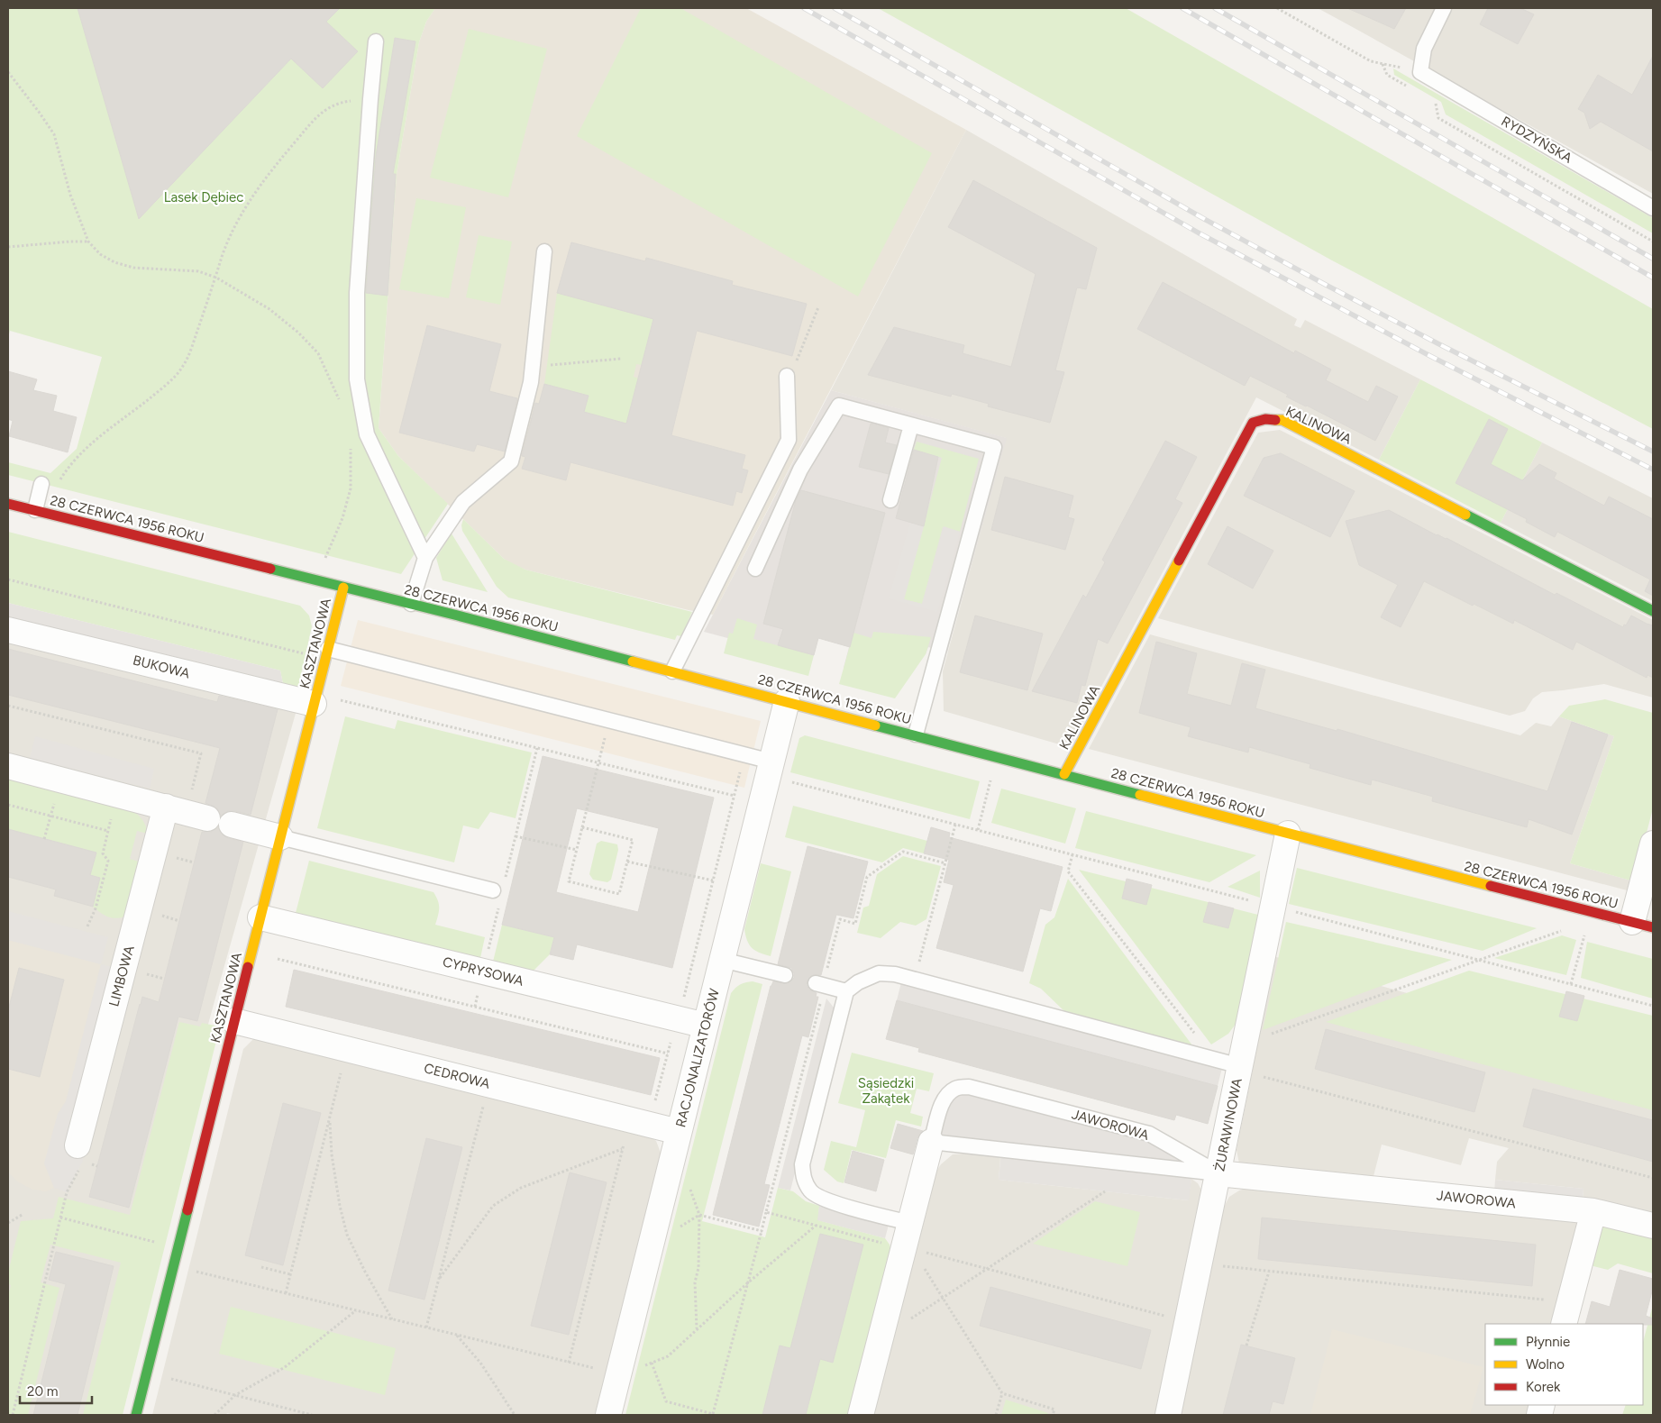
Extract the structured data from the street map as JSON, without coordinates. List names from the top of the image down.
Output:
{
  "streets": {
    "street": [
      "KALINOWA",
      "28 CZERWCA 1956 ROKU",
      "KASZTANOWA",
      "BUKOWA",
      "CYPRYSOWA",
      "LIMBOWA",
      "RACJONALIZATORÓW",
      "CEDROWA",
      "JAWOROWA",
      "ŻURAWINOWA"
    ],
    "lane": ["RYDZYŃSKA"]
  },
  "crossings": [
    ["KALINOWA", "28 CZERWCA 1956 ROKU"],
    ["28 CZERWCA 1956 ROKU", "KASZTANOWA"],
    ["28 CZERWCA 1956 ROKU", "RACJONALIZATORÓW"],
    ["28 CZERWCA 1956 ROKU", "ŻURAWINOWA"],
    ["KASZTANOWA", "BUKOWA"],
    ["KASZTANOWA", "CYPRYSOWA"],
    ["KASZTANOWA", "CEDROWA"],
    ["CYPRYSOWA", "RACJONALIZATORÓW"],
    ["RACJONALIZATORÓW", "CEDROWA"],
    ["JAWOROWA", "ŻURAWINOWA"]
  ],
  "parks": ["Lasek Dębiec", "Sąsiedzki Zakątek"],
  "legend": ["Płynnie", "Wolno", "Korek"],
  "scale_bar": "20 m"
}
